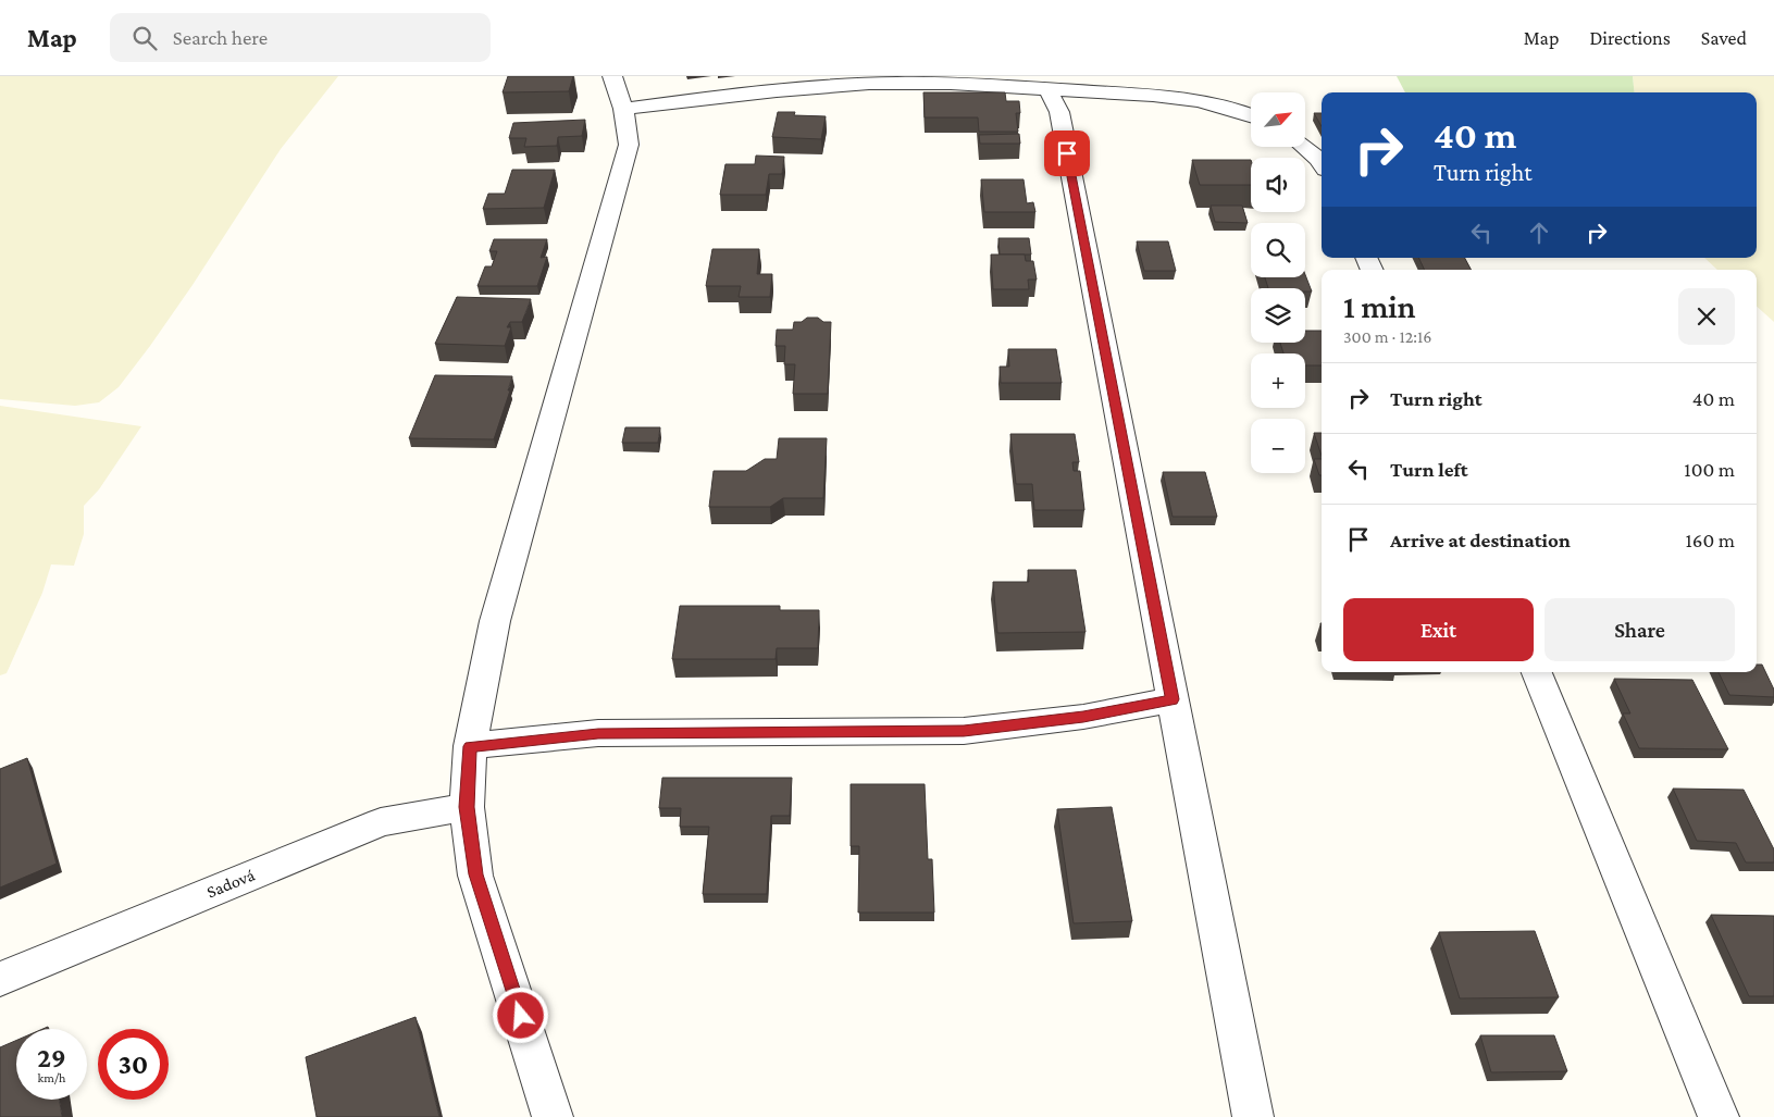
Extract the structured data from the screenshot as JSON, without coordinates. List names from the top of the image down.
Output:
{
  "streets": {
    "street": ["Sadová"]
  },
  "north": "top right",
  "page": {
    "header": "Map",
    "search": "Search here",
    "nav": ["Map", "Directions", "Saved"],
    "map_buttons": ["+", "−"],
    "turn": ["40 m", "Turn right"],
    "heading": ["1 min", "300 m · 12:16"],
    "list": [
      {
        "name": "Turn right",
        "value": "40 m"
      },
      {
        "name": "Turn left",
        "value": "100 m"
      },
      {
        "name": "Arrive at destination",
        "value": "160 m"
      }
    ],
    "buttons": ["Exit", "Share"],
    "speed": "29 km/h",
    "limit": "30"
  }
}
